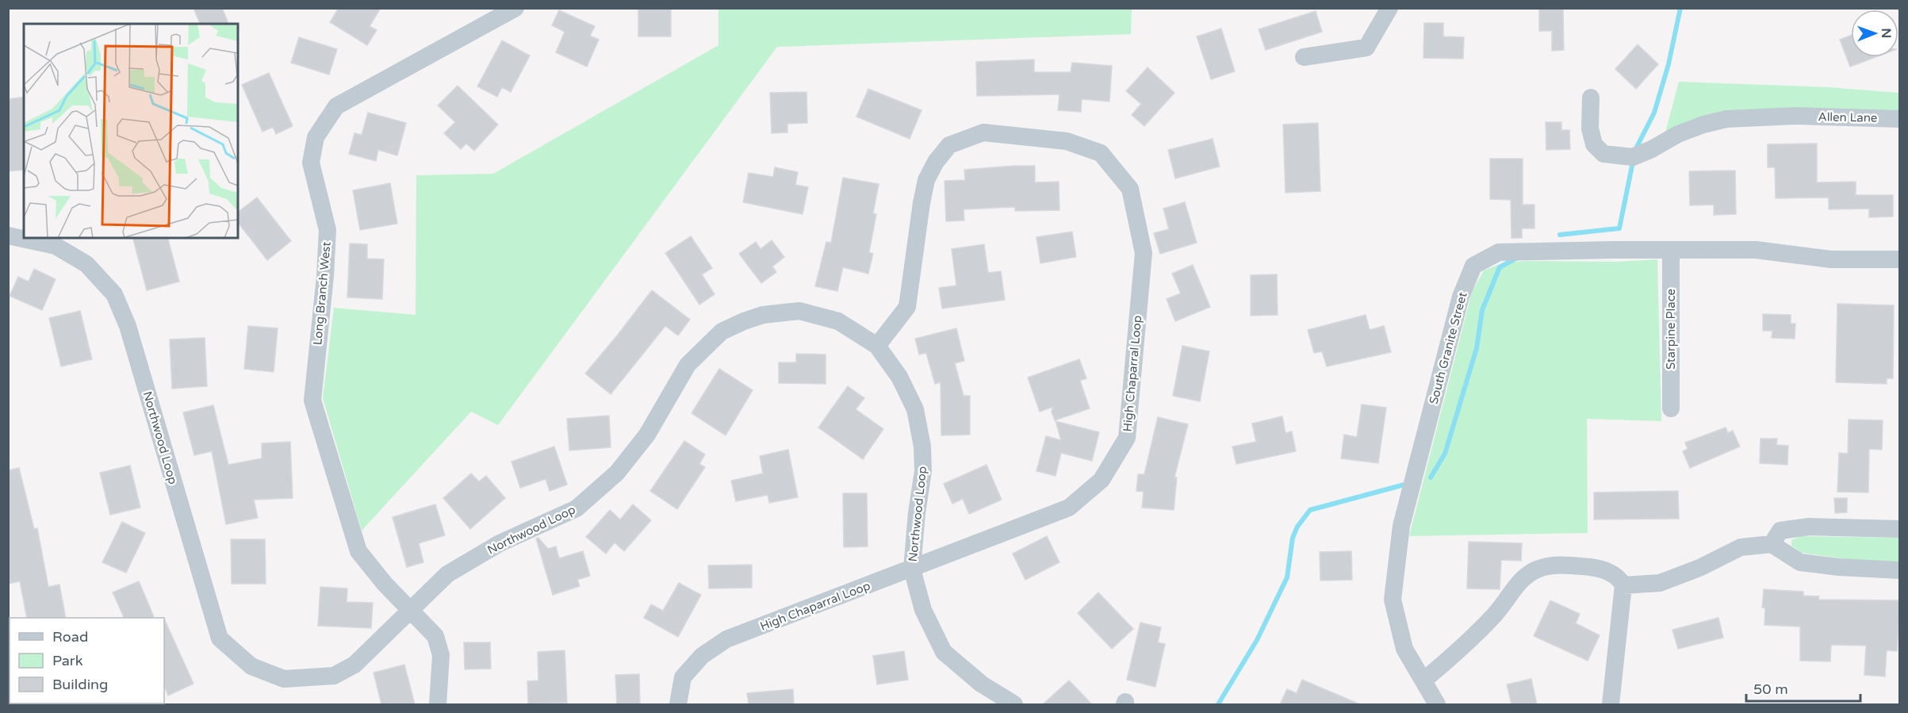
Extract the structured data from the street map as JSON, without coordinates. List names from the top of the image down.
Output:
{
  "streets": {
    "street": [
      "Allen Lane",
      "Long Branch West",
      "Starpine Place",
      "South Granite Street",
      "High Chaparral Loop",
      "Northwood Loop"
    ]
  },
  "crossings": [
    ["Long Branch West", "Northwood Loop"],
    ["Starpine Place", "South Granite Street"],
    ["High Chaparral Loop", "Northwood Loop"]
  ],
  "legend": ["Road", "Park", "Building"],
  "scale_bar": "50 m",
  "north": "right"
}
